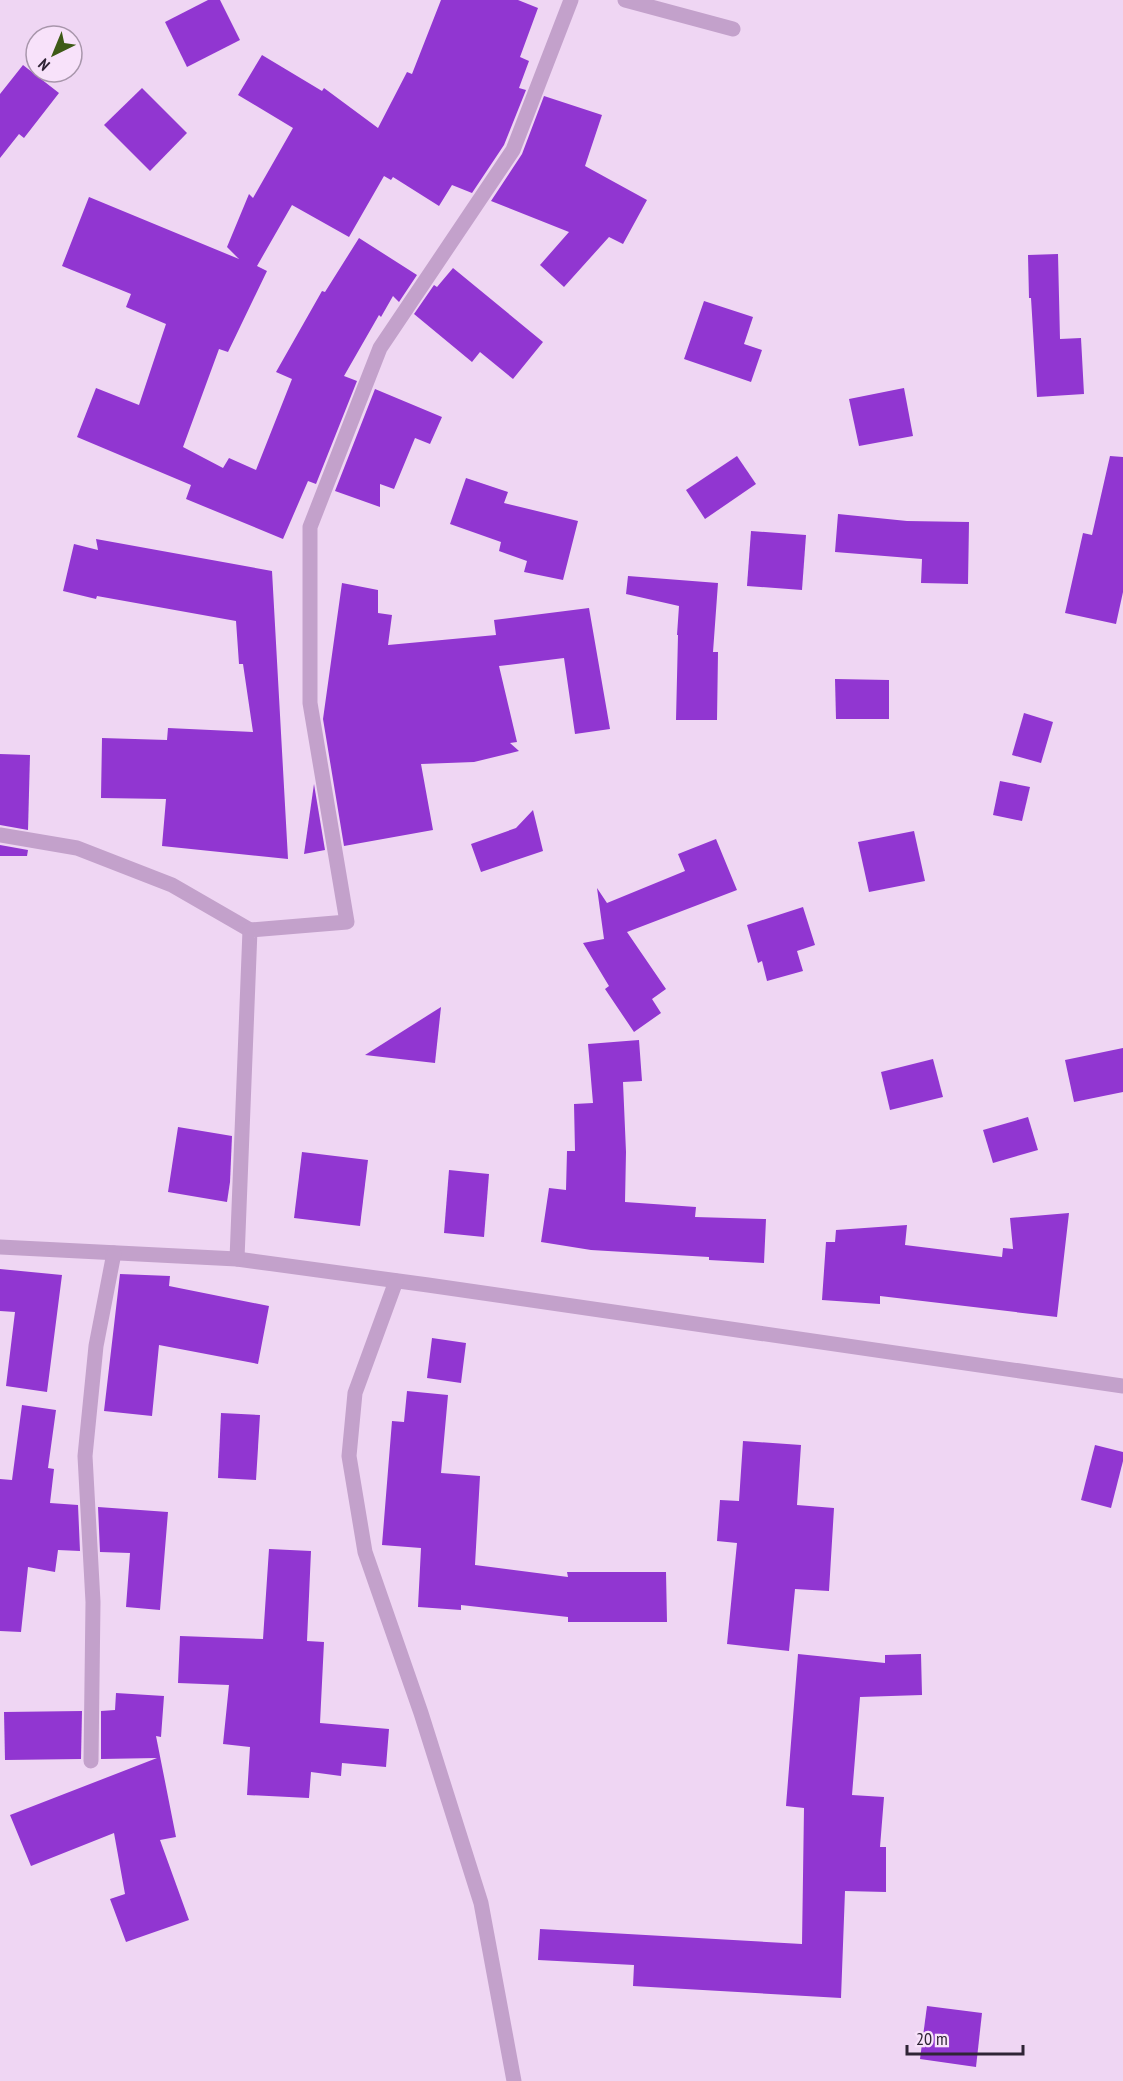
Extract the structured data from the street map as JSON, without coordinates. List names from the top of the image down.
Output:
{
  "scale_bar": "20 m",
  "north": "bottom left"
}
